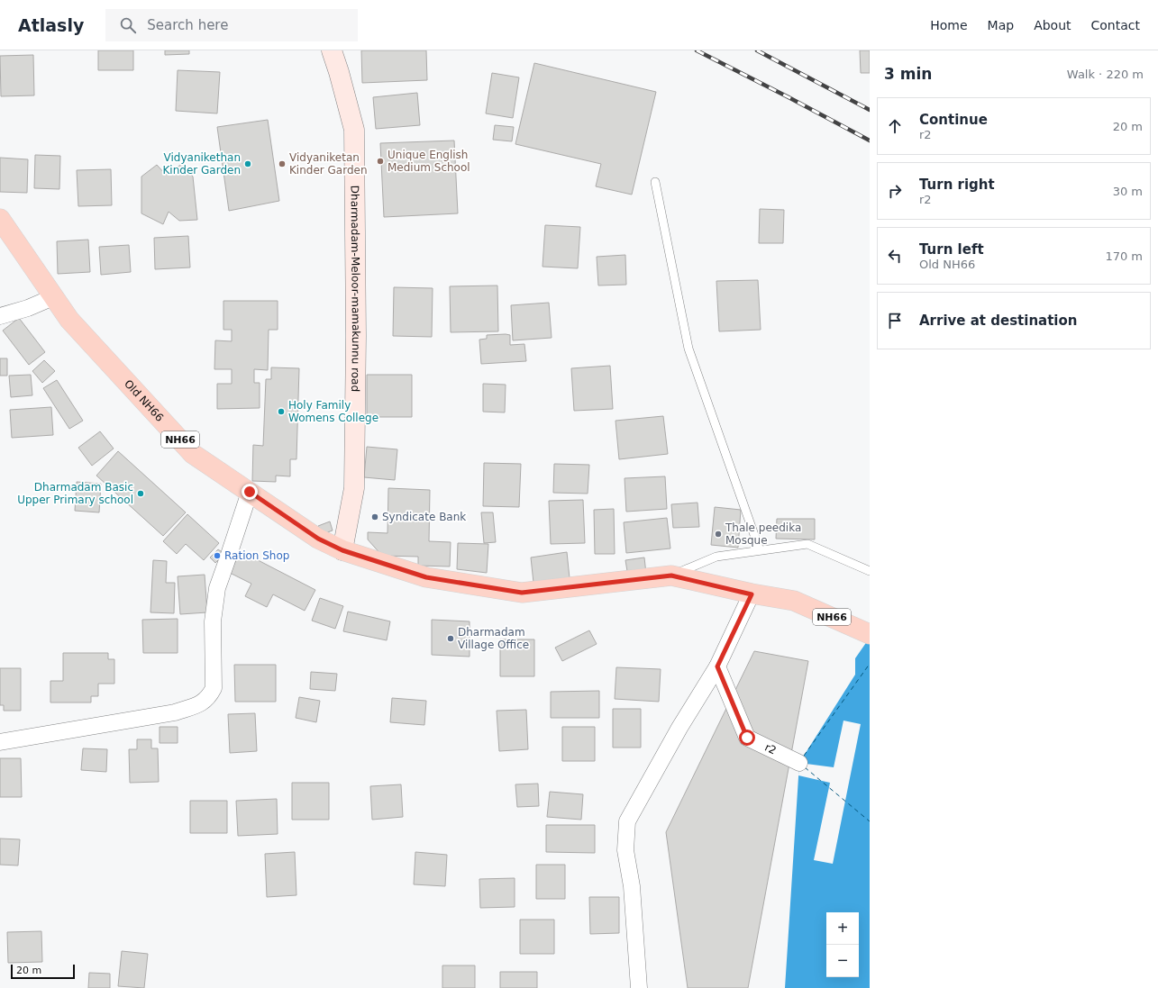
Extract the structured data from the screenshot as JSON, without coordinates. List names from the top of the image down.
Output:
{
  "streets": {
    "main road": ["Dharmadam-Meloor-mamakunnu road", "Old NH66", "NH66"],
    "street": ["r2"]
  },
  "crossings": [
    ["Dharmadam-Meloor-mamakunnu road", "Old NH66"]
  ],
  "places": [
    "Unique English Medium School",
    "Vidyanikethan Kinder Garden",
    "Vidyaniketan Kinder Garden",
    "Holy Family Womens College",
    "Dharmadam Basic Upper Primary school",
    "Syndicate Bank",
    "Thale peedika Mosque",
    "Ration Shop",
    "Dharmadam Village Office"
  ],
  "scale_bar": "20 m",
  "page": {
    "header": "Atlasly",
    "search": "Search here",
    "nav": [
      "Home",
      "Map",
      "About",
      "Contact"
    ],
    "heading": ["3 min", "Walk · 220 m"],
    "list": [
      ["Continue", "r2", "20 m"],
      ["Turn right", "r2", "30 m"],
      ["Turn left", "Old NH66", "170 m"],
      "Arrive at destination"
    ],
    "map_buttons": ["+", "−"],
    "scale": "20 m"
  }
}
